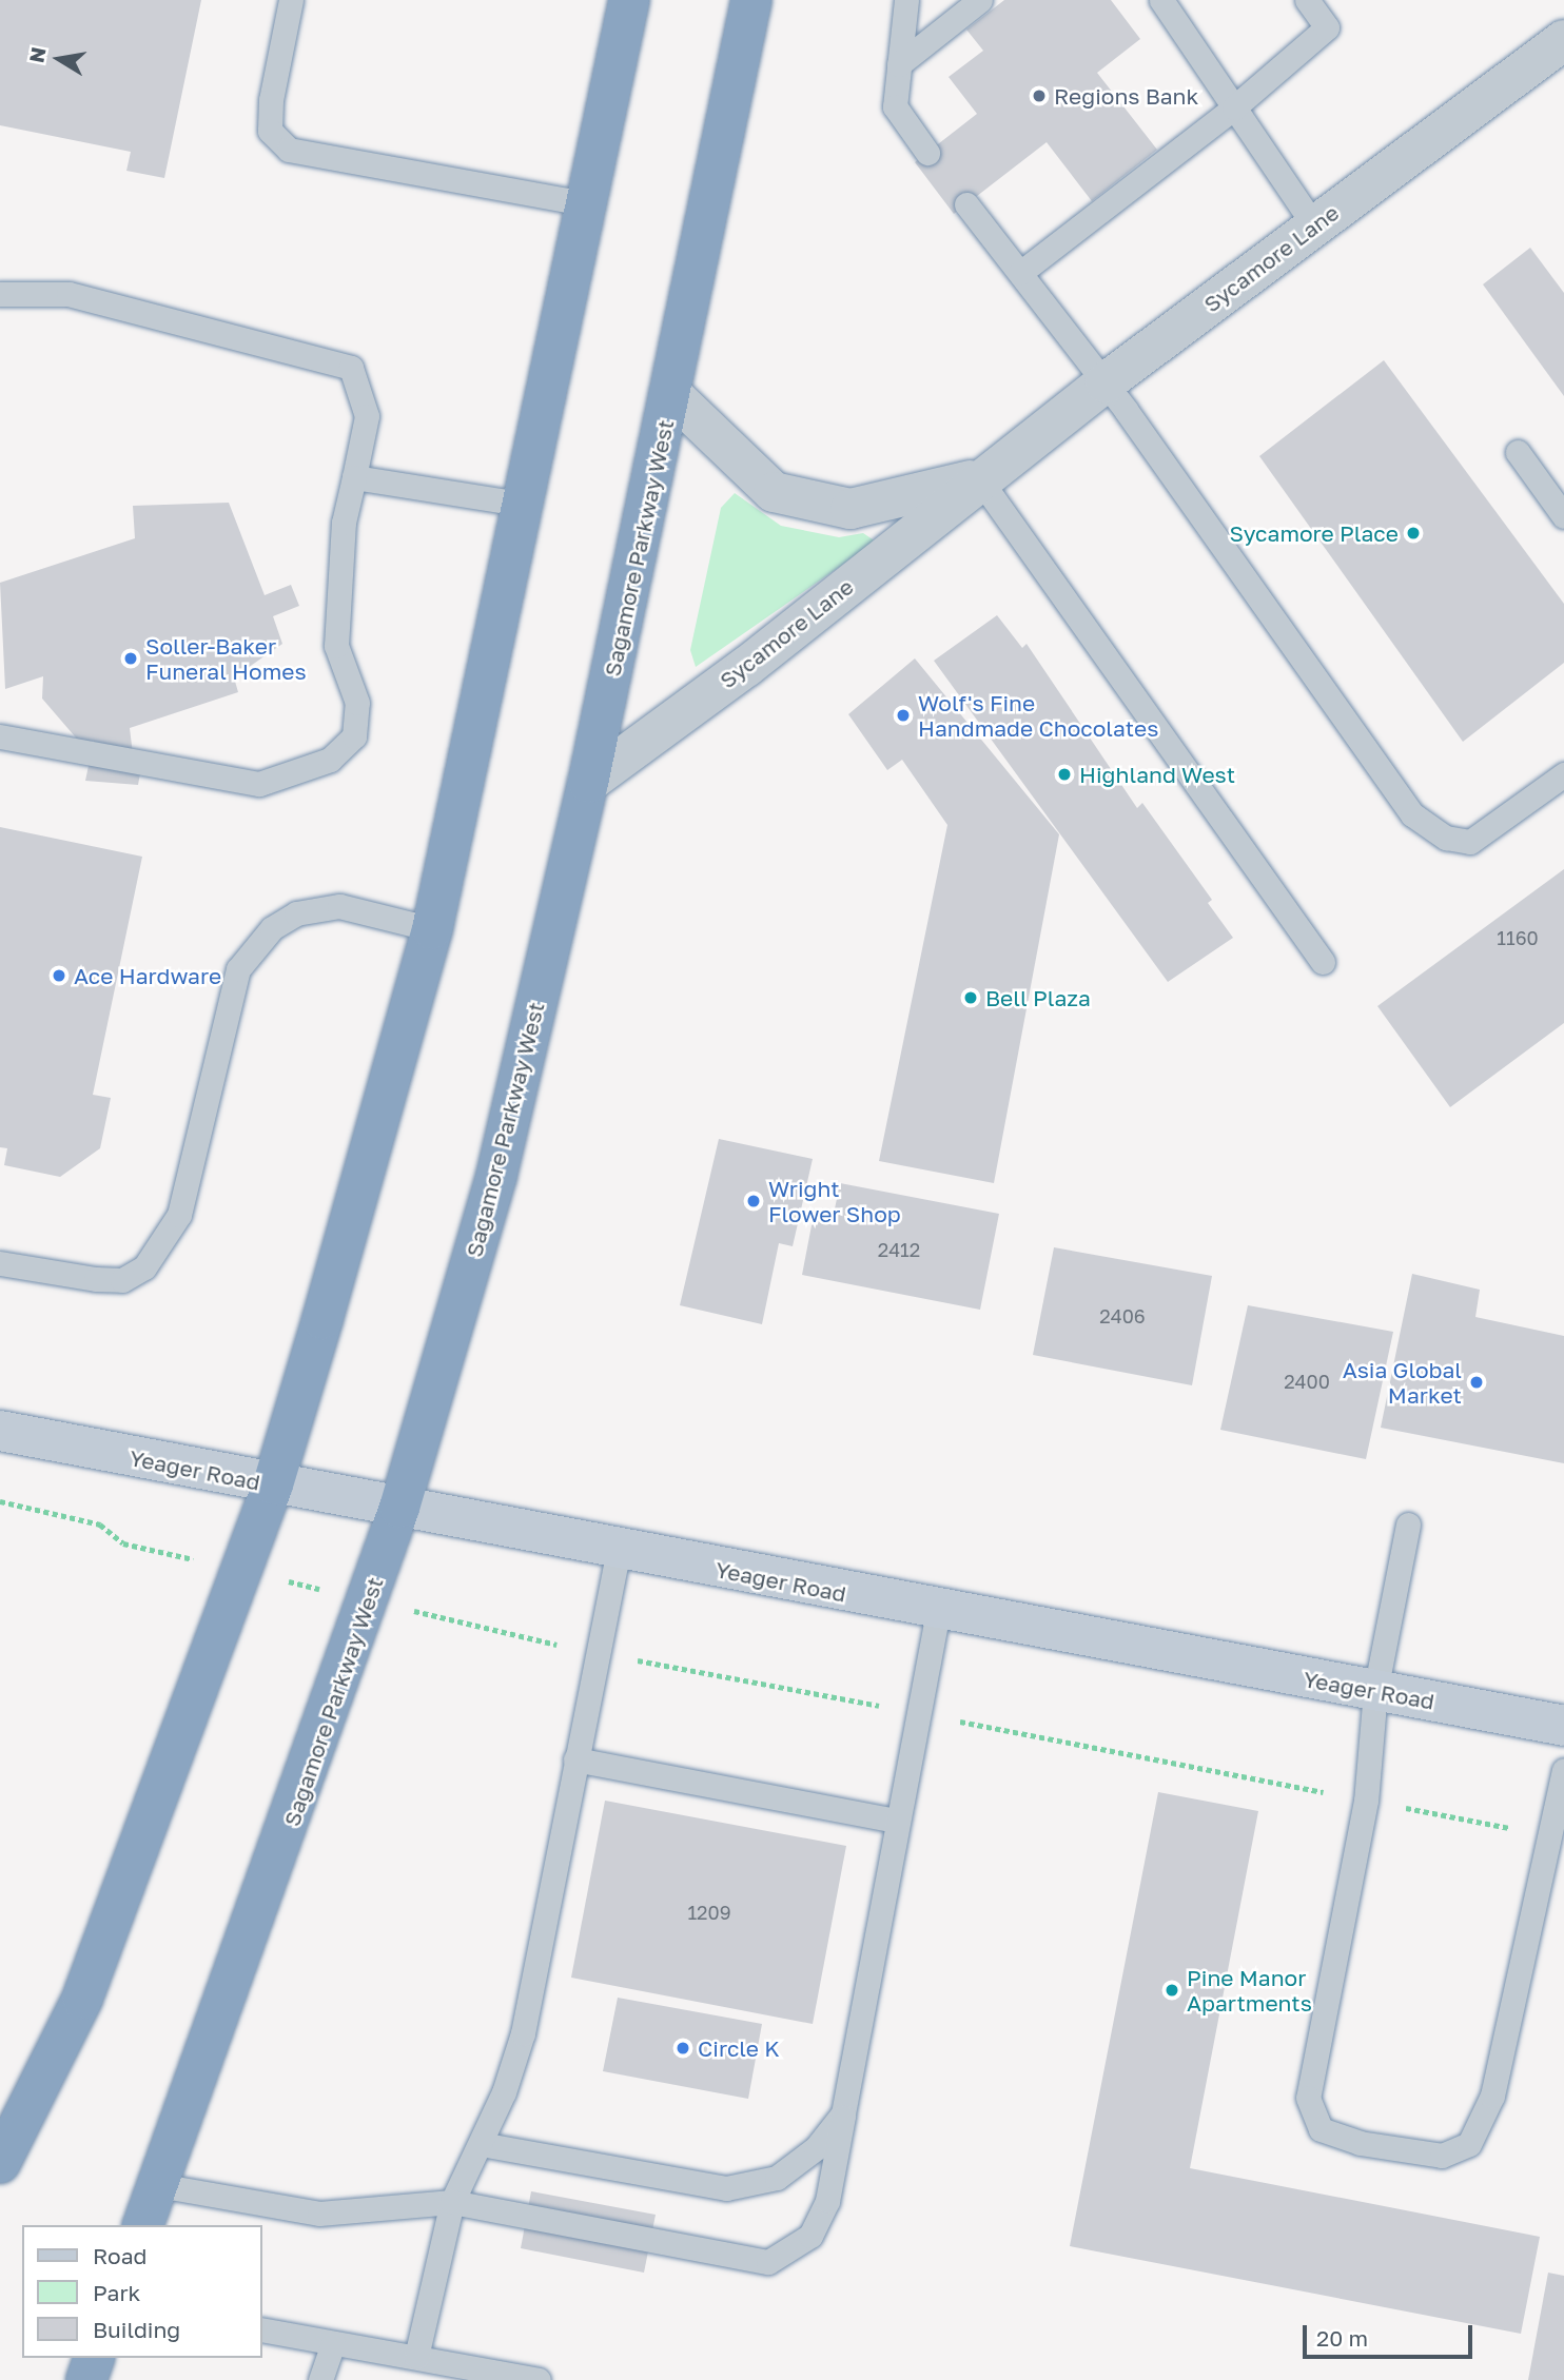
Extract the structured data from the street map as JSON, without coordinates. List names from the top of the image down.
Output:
{
  "streets": {
    "highway": ["Sagamore Parkway West"],
    "street": ["Sycamore Lane", "Yeager Road"]
  },
  "crossings": [
    ["Sycamore Lane", "Sagamore Parkway West"],
    ["Sagamore Parkway West", "Yeager Road"]
  ],
  "places": [
    "Regions Bank",
    "Sycamore Place",
    "Soller-Baker Funeral Homes",
    "Wolf's Fine Handmade Chocolates",
    "Highland West",
    "Ace Hardware",
    "Bell Plaza",
    "Wright Flower Shop",
    "Asia Global Market",
    "Pine Manor Apartments",
    "Circle K"
  ],
  "house_numbers": [
    "1160",
    "2412",
    "2406",
    "2400",
    "1209"
  ],
  "legend": ["Road", "Park", "Building"],
  "scale_bar": "20 m",
  "north": "left"
}
